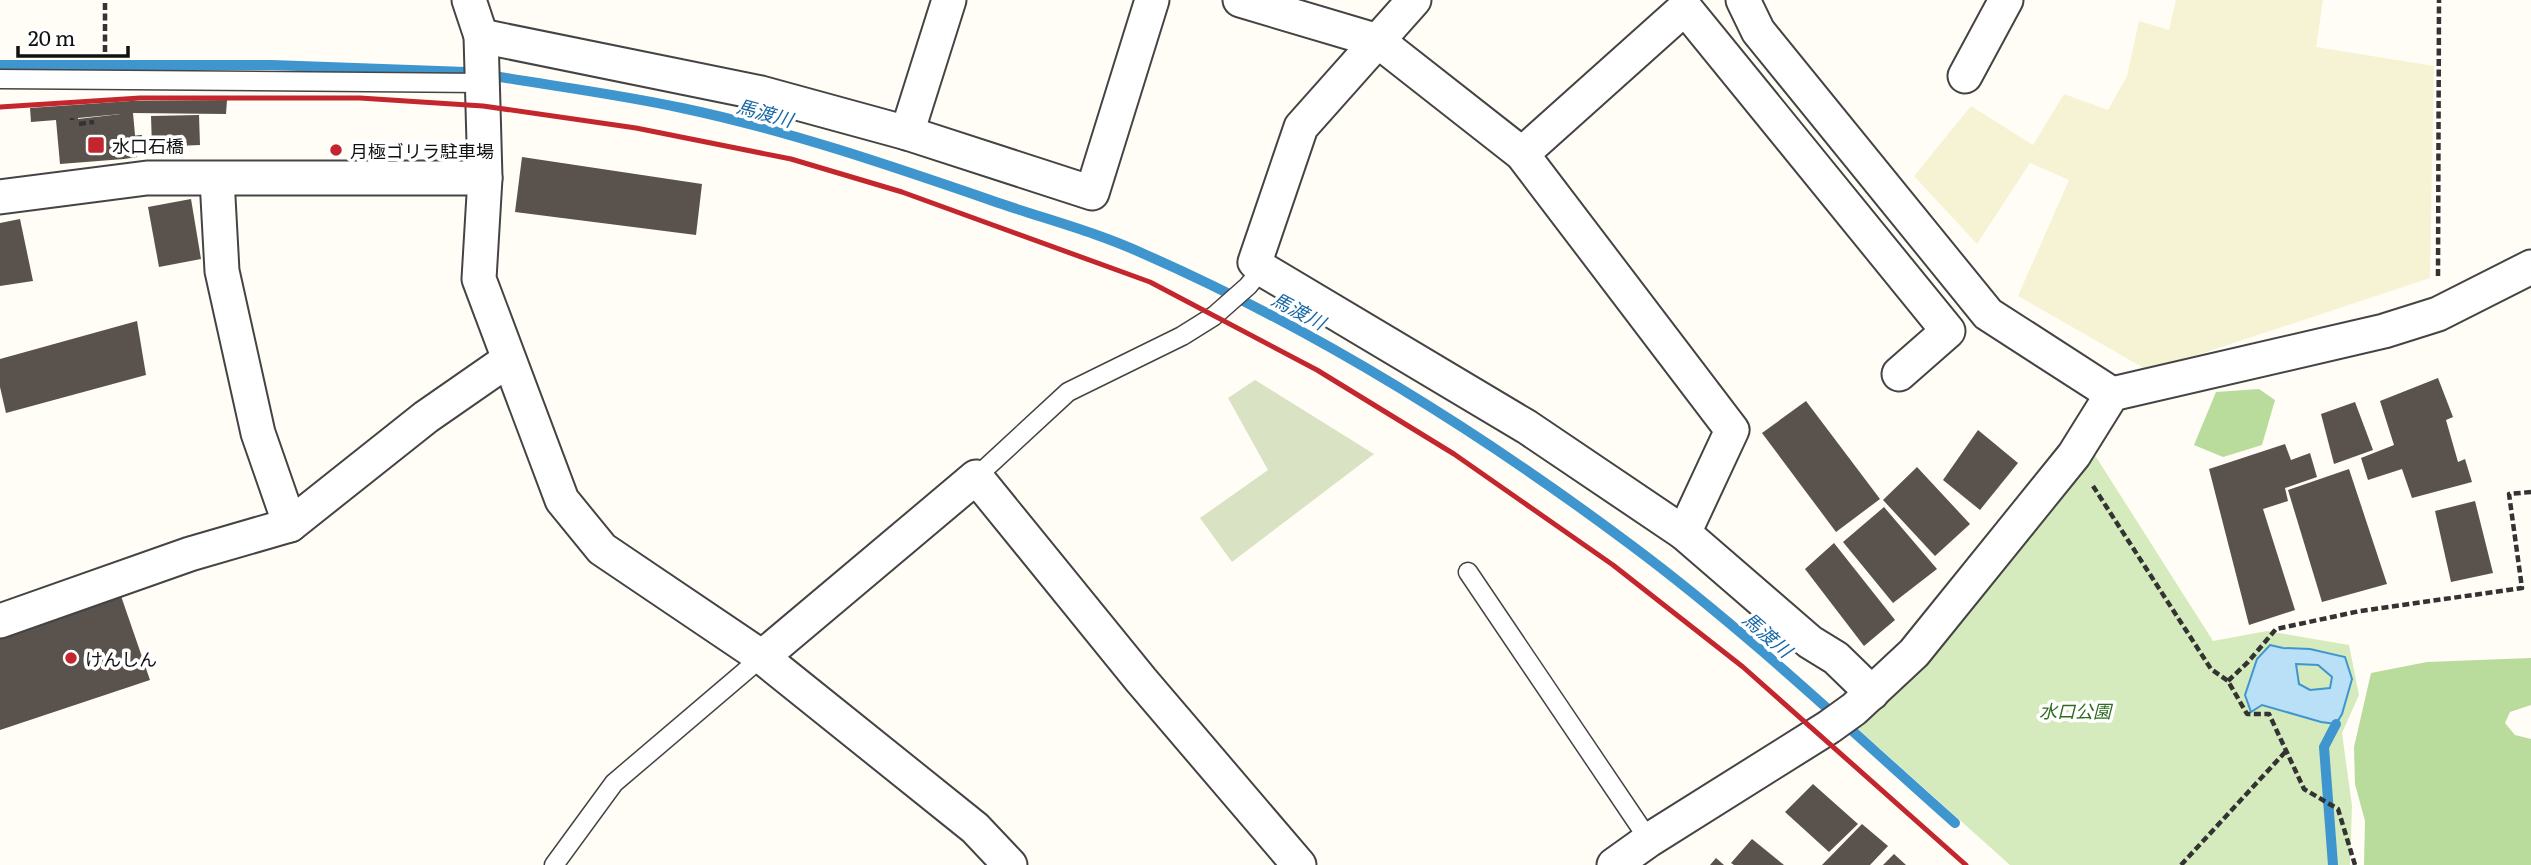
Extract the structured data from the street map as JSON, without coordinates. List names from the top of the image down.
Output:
{
  "water": ["馬渡川"],
  "parks": ["水口公園"],
  "places": {
    "transit": ["水口石橋"],
    "other": ["月極ゴリラ駐車場", "けんしん"]
  },
  "scale_bar": "20 m"
}
